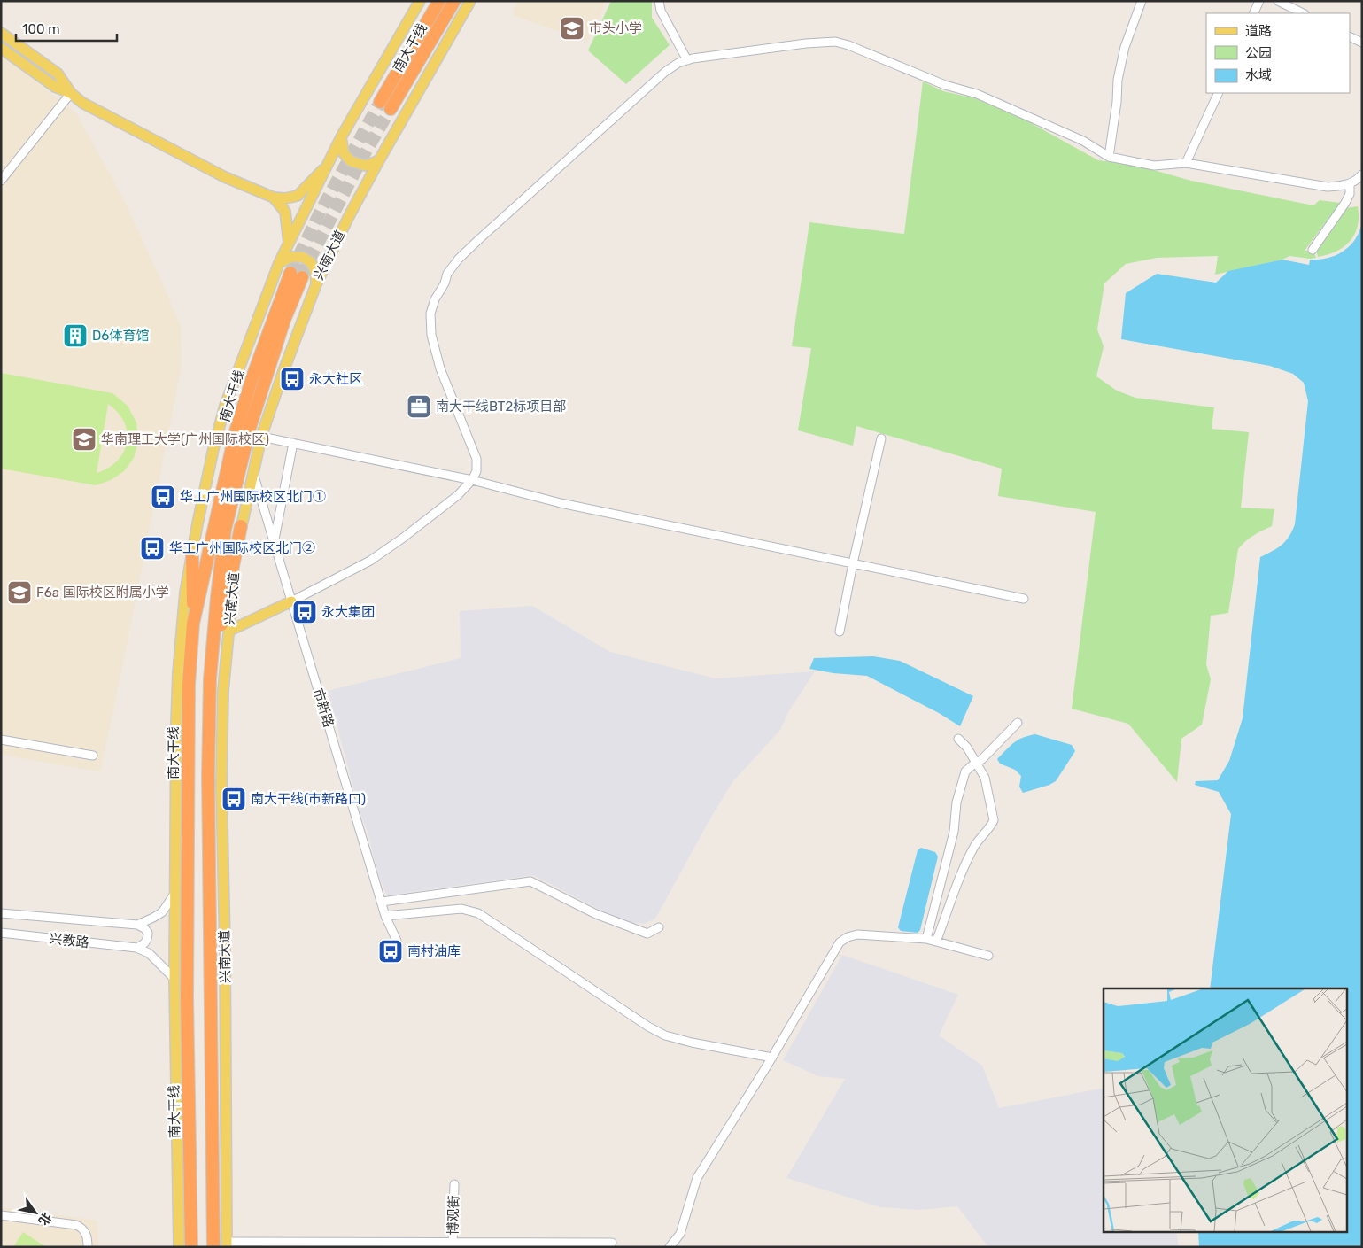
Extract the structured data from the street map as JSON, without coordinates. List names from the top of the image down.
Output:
{
  "streets": {
    "highway": ["南大干线"],
    "main road": ["兴南大道"],
    "street": ["市新路", "兴教路", "博观街"]
  },
  "crossings": [
    ["兴南大道", "市新路"]
  ],
  "places": {
    "school or university": ["市头小学", "华南理工大学(广州国际校区)", "F6a 国际校区附属小学"],
    "building": ["D6体育馆"],
    "bus stop": [
      "永大社区",
      "华工广州国际校区北门①",
      "华工广州国际校区北门②",
      "永大集团",
      "南大干线(市新路口)",
      "南村油库"
    ],
    "office": ["南大干线BT2标项目部"]
  },
  "legend": ["道路", "公园", "水域"],
  "scale_bar": "100 m",
  "north": "bottom right"
}
